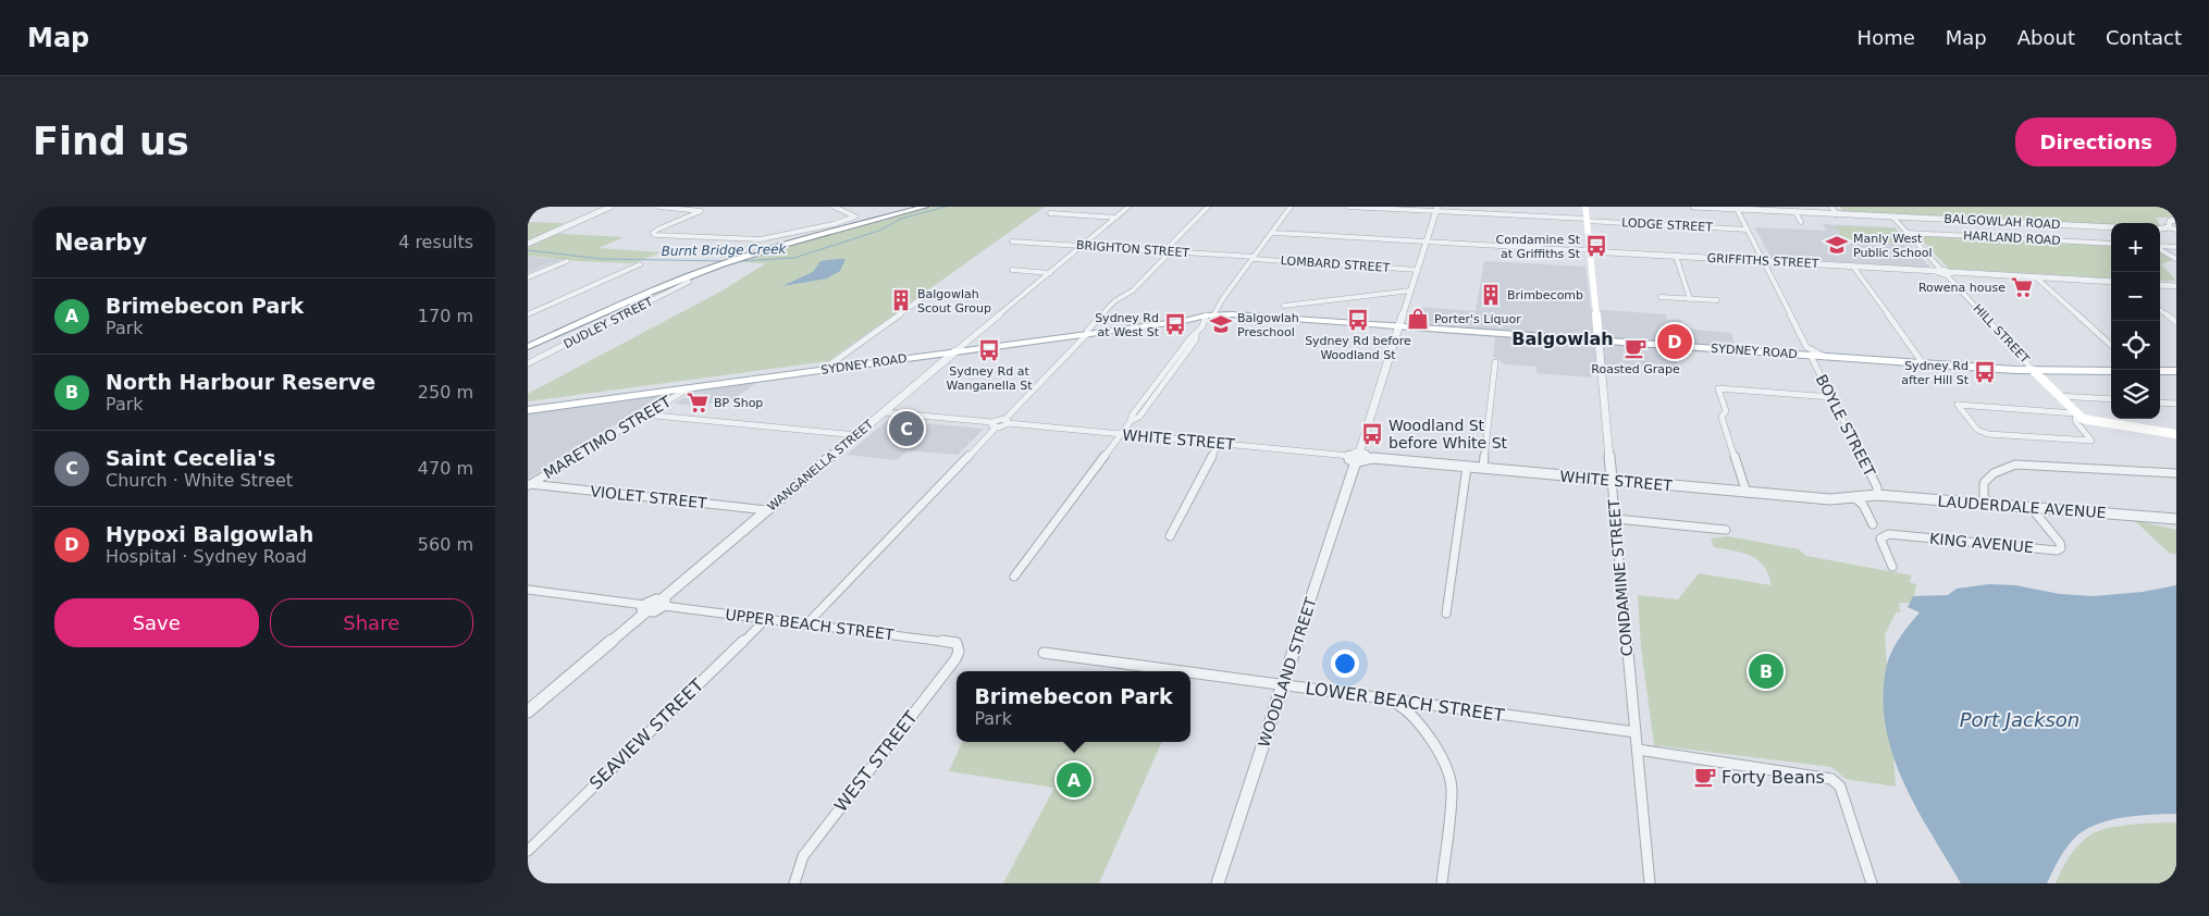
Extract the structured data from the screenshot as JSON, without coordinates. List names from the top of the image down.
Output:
{
  "streets": {
    "main road": ["SYDNEY ROAD", "CONDAMINE STREET"],
    "street": [
      "BALGOWLAH ROAD",
      "LODGE STREET",
      "HARLAND ROAD",
      "BRIGHTON STREET",
      "GRIFFITHS STREET",
      "LOMBARD STREET",
      "DUDLEY STREET",
      "HILL STREET",
      "BOYLE STREET",
      "MARETIMO STREET",
      "WHITE STREET",
      "WANGANELLA STREET",
      "VIOLET STREET",
      "LAUDERDALE AVENUE",
      "KING AVENUE",
      "UPPER BEACH STREET",
      "WOODLAND STREET",
      "LOWER BEACH STREET",
      "SEAVIEW STREET",
      "WEST STREET"
    ]
  },
  "crossings": [
    ["BALGOWLAH ROAD", "HILL STREET"],
    ["BALGOWLAH ROAD", "BOYLE STREET"],
    ["LODGE STREET", "BOYLE STREET"],
    ["LODGE STREET", "CONDAMINE STREET"],
    ["LODGE STREET", "WOODLAND STREET"],
    ["HARLAND ROAD", "HILL STREET"],
    ["BRIGHTON STREET", "LOMBARD STREET"],
    ["BRIGHTON STREET", "WANGANELLA STREET"],
    ["GRIFFITHS STREET", "HILL STREET"],
    ["GRIFFITHS STREET", "BOYLE STREET"],
    ["GRIFFITHS STREET", "CONDAMINE STREET"],
    ["GRIFFITHS STREET", "WOODLAND STREET"],
    ["LOMBARD STREET", "WOODLAND STREET"],
    ["HILL STREET", "SYDNEY ROAD"],
    ["SYDNEY ROAD", "BOYLE STREET"],
    ["SYDNEY ROAD", "MARETIMO STREET"],
    ["SYDNEY ROAD", "WANGANELLA STREET"],
    ["SYDNEY ROAD", "CONDAMINE STREET"],
    ["SYDNEY ROAD", "WOODLAND STREET"],
    ["BOYLE STREET", "WHITE STREET"],
    ["BOYLE STREET", "LAUDERDALE AVENUE"],
    ["MARETIMO STREET", "VIOLET STREET"],
    ["WHITE STREET", "LAUDERDALE AVENUE"],
    ["WHITE STREET", "CONDAMINE STREET"],
    ["WHITE STREET", "WOODLAND STREET"],
    ["WANGANELLA STREET", "VIOLET STREET"],
    ["WANGANELLA STREET", "UPPER BEACH STREET"],
    ["LAUDERDALE AVENUE", "KING AVENUE"],
    ["CONDAMINE STREET", "LOWER BEACH STREET"],
    ["UPPER BEACH STREET", "SEAVIEW STREET"],
    ["UPPER BEACH STREET", "WEST STREET"],
    ["WOODLAND STREET", "LOWER BEACH STREET"]
  ],
  "districts": ["Balgowlah"],
  "water": ["Burnt Bridge Creek", "Port Jackson"],
  "places": {
    "school or university": ["Manly West Public School", "Balgowlah Preschool"],
    "bus stop": [
      "Condamine St at Griffiths St",
      "Sydney Rd before Woodland St",
      "Sydney Rd at West St",
      "Sydney Rd at Wanganella St",
      "Sydney Rd after Hill St",
      "Woodland St before White St"
    ],
    "supermarket": ["Rowena house", "BP Shop"],
    "building": ["Brimbecomb", "Balgowlah Scout Group"],
    "shop": ["Porter's Liquor"],
    "cafe": ["Roasted Grape", "Forty Beans"]
  },
  "page": {
    "header": "Map",
    "nav": [
      "Home",
      "Map",
      "About",
      "Contact"
    ],
    "buttons": [
      "Directions",
      ["Save", "Share"]
    ],
    "title": "Find us",
    "heading": ["Nearby", "4 results"],
    "map_buttons": ["+", "−"],
    "list": [
      {
        "mark": "A",
        "name": "Brimebecon Park",
        "note": "Park",
        "value": "170 m"
      },
      {
        "mark": "B",
        "name": "North Harbour Reserve",
        "note": "Park",
        "value": "250 m"
      },
      {
        "mark": "C",
        "name": "Saint Cecelia's",
        "note": "Church · White Street",
        "value": "470 m"
      },
      {
        "mark": "D",
        "name": "Hypoxi Balgowlah",
        "note": "Hospital · Sydney Road",
        "value": "560 m"
      }
    ],
    "pins": [
      "D",
      "C",
      "B",
      "A"
    ],
    "popup": ["Brimebecon Park", "Park"]
  }
}
